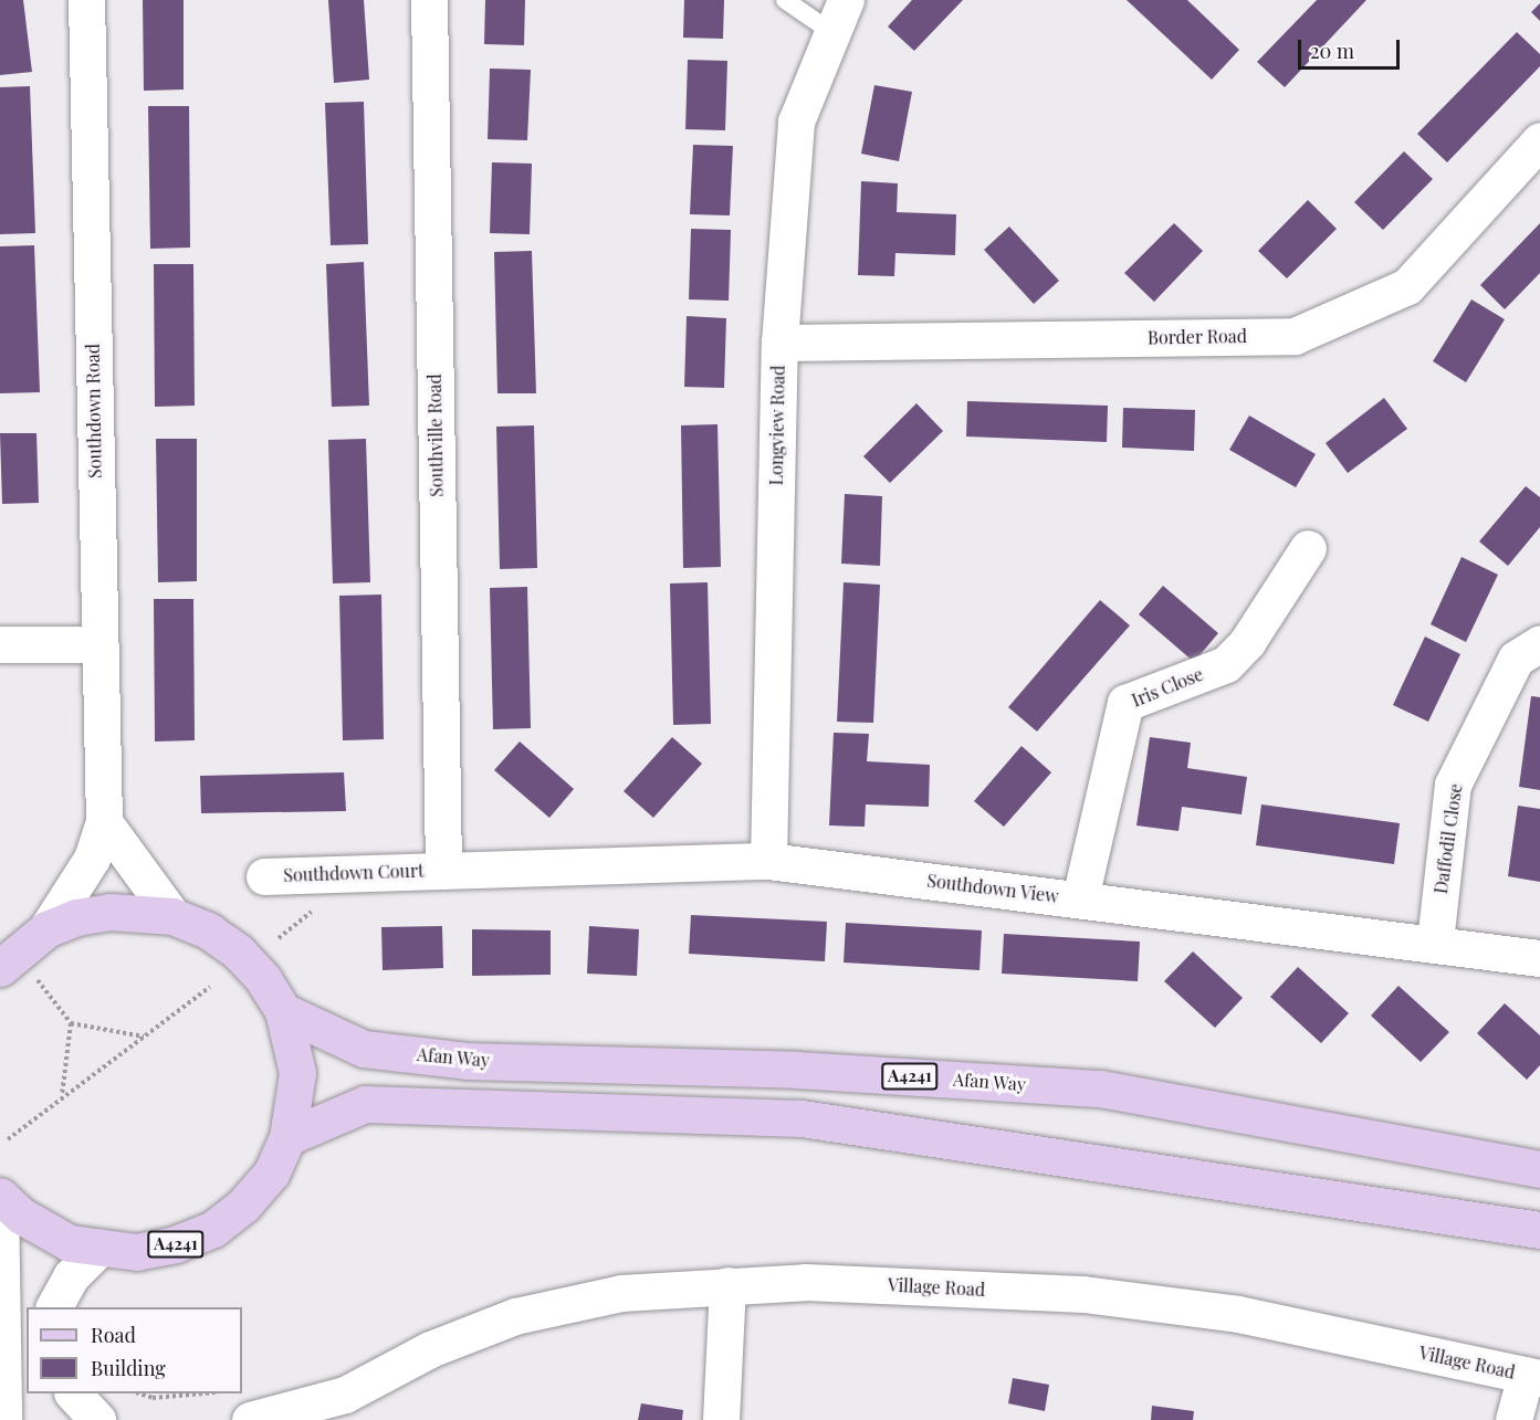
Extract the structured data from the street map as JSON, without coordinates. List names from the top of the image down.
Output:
{
  "streets": {
    "main road": ["Afan Way", "A4241"],
    "street": [
      "Border Road",
      "Southdown Road",
      "Longview Road",
      "Southville Road",
      "Iris Close",
      "Daffodil Close",
      "Southdown Court",
      "Southdown View",
      "Village Road"
    ]
  },
  "crossings": [
    ["Border Road", "Longview Road"],
    ["Southdown Road", "A4241"],
    ["Longview Road", "Southdown View"],
    ["Southville Road", "Southdown Court"],
    ["Southville Road", "Southdown View"],
    ["Iris Close", "Southdown View"],
    ["Daffodil Close", "Southdown View"],
    ["Southdown Court", "Southdown View"],
    ["Afan Way", "A4241"]
  ],
  "legend": ["Road", "Building"],
  "scale_bar": "20 m"
}
